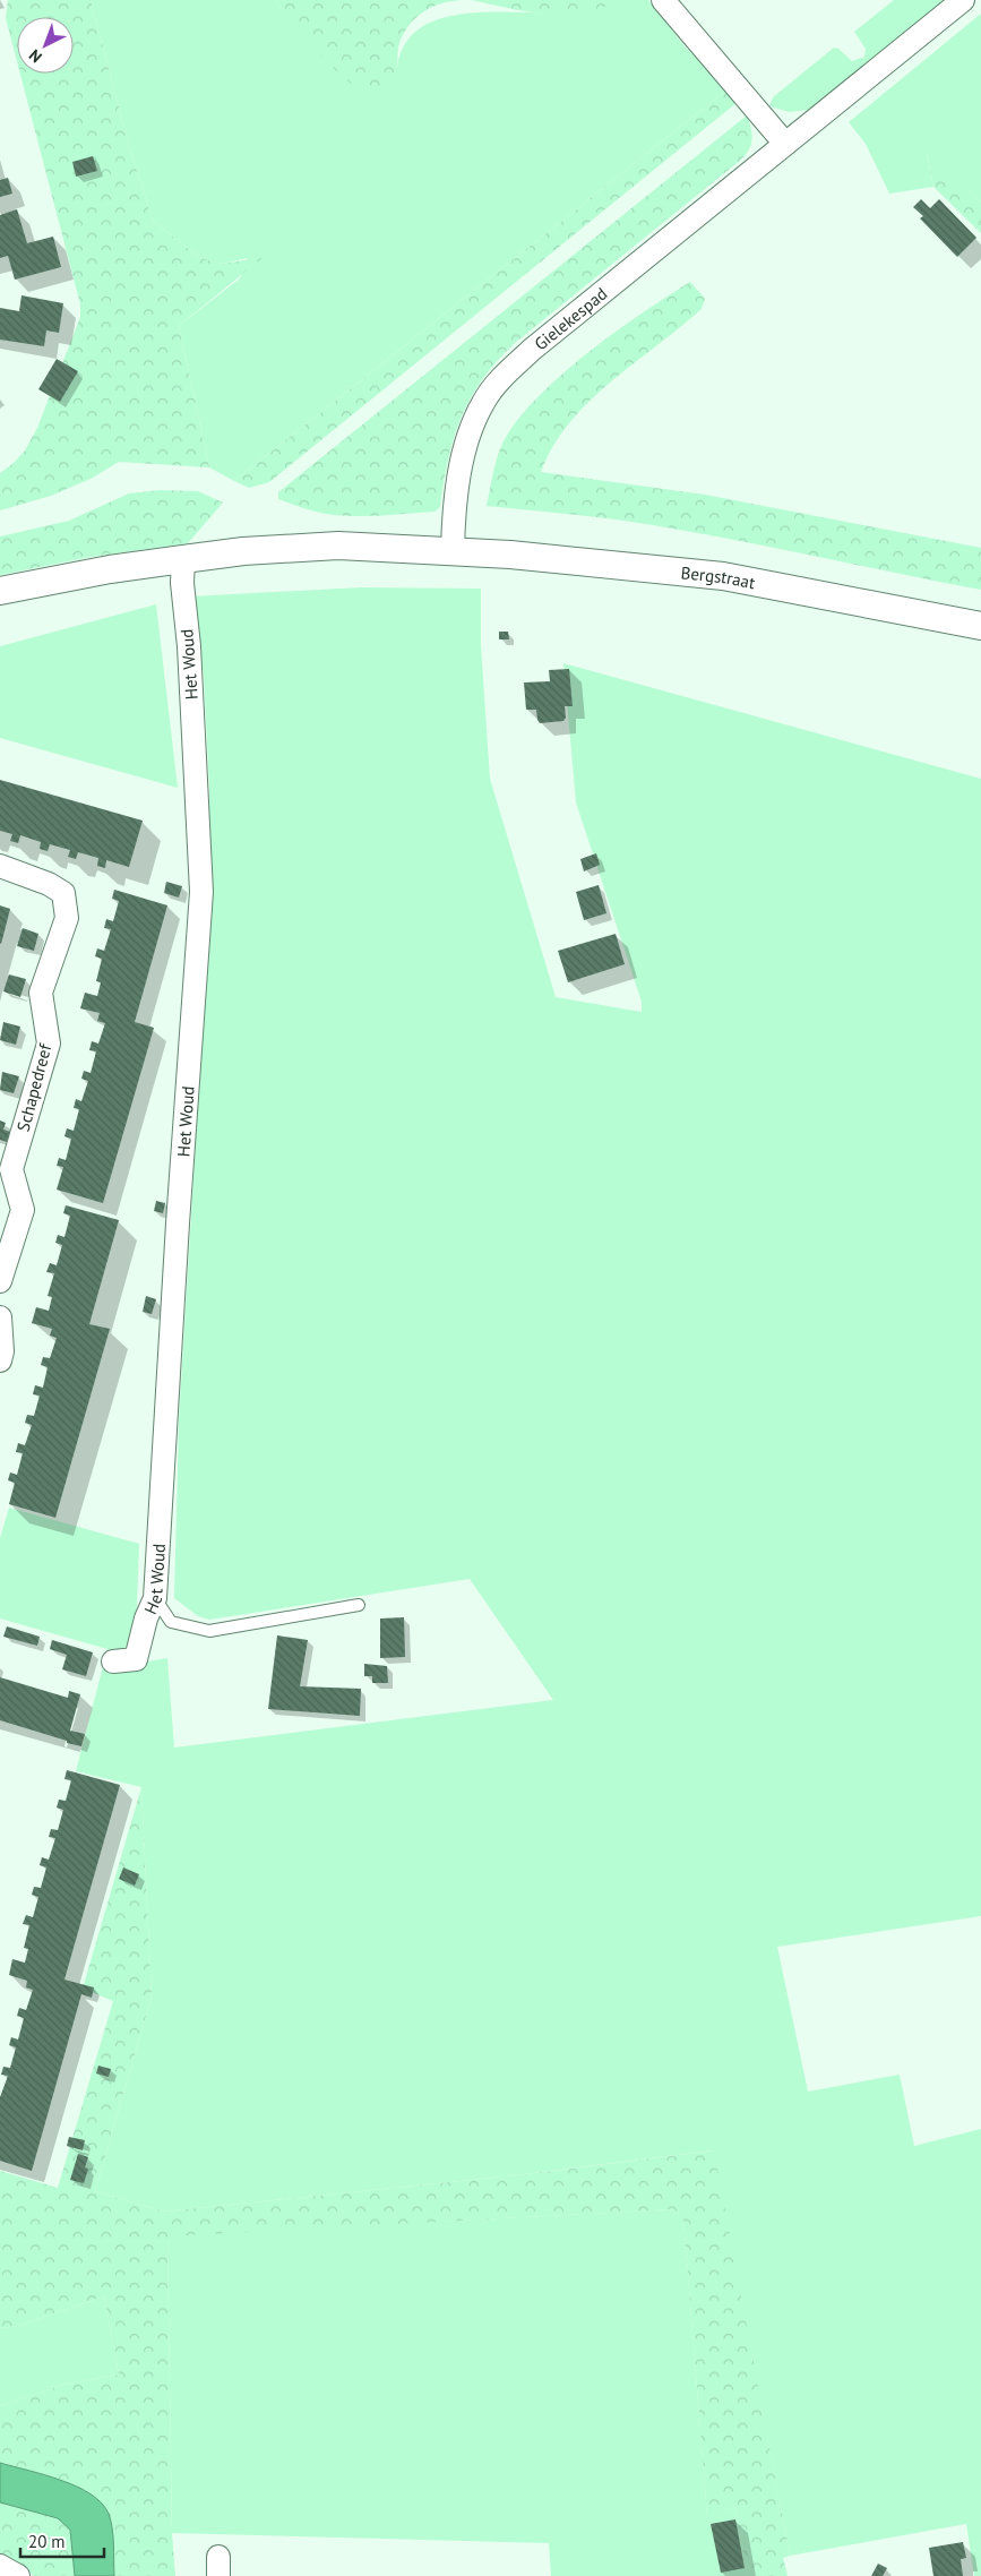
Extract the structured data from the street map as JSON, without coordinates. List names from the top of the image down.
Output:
{
  "streets": {
    "street": [
      "Gielekespad",
      "Bergstraat",
      "Het Woud",
      "Schapedreef"
    ]
  },
  "crossings": [
    ["Gielekespad", "Bergstraat"]
  ],
  "scale_bar": "20 m",
  "north": "bottom left"
}
